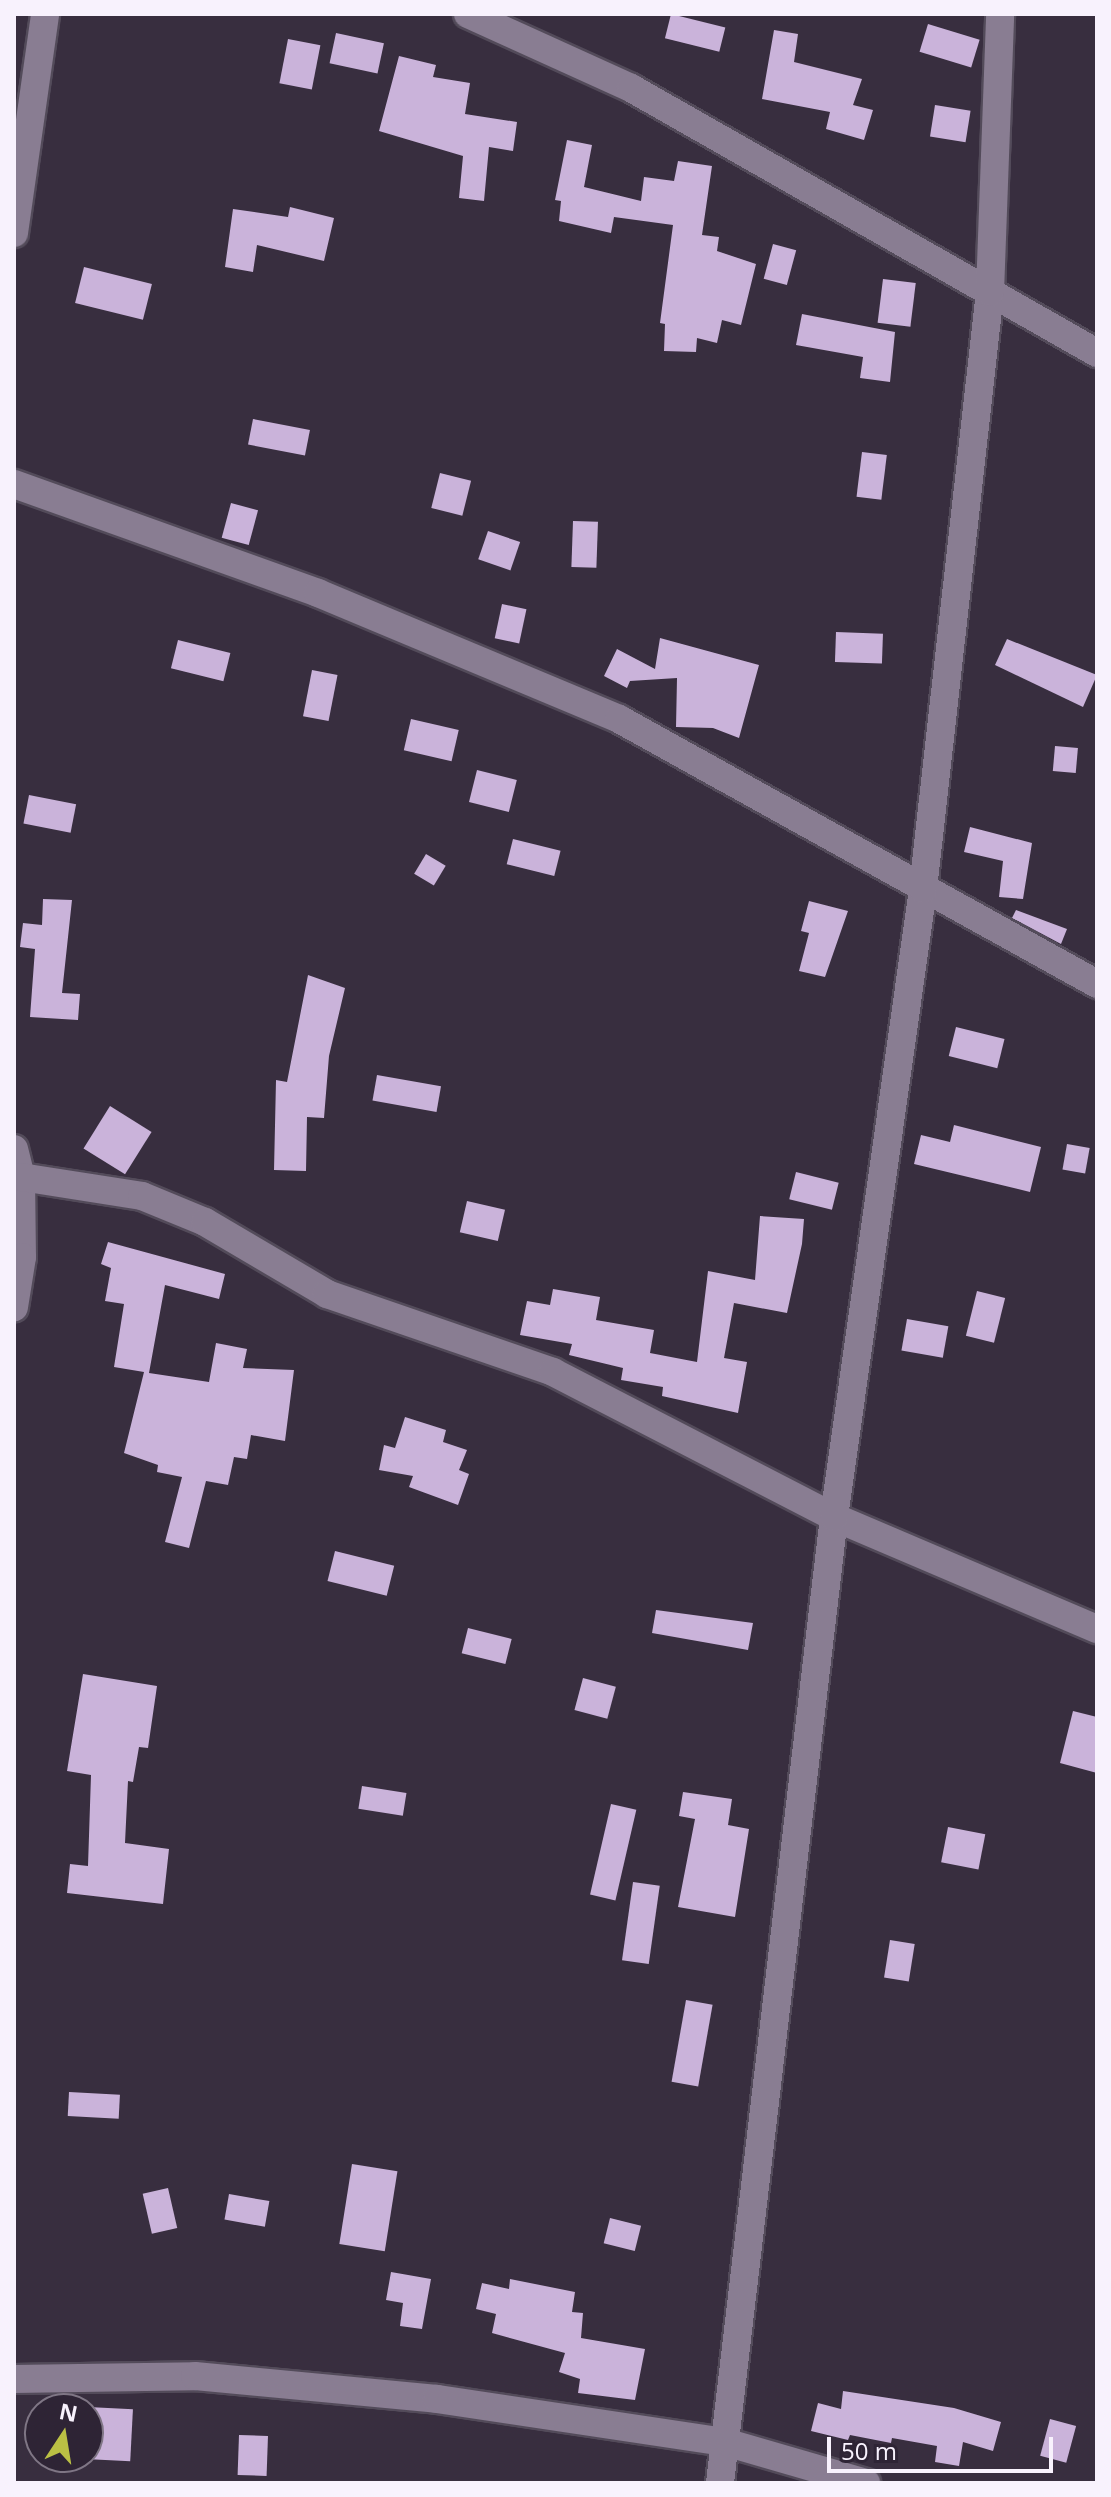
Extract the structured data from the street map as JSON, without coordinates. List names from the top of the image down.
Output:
{
  "scale_bar": "50 m",
  "north": "top"
}
